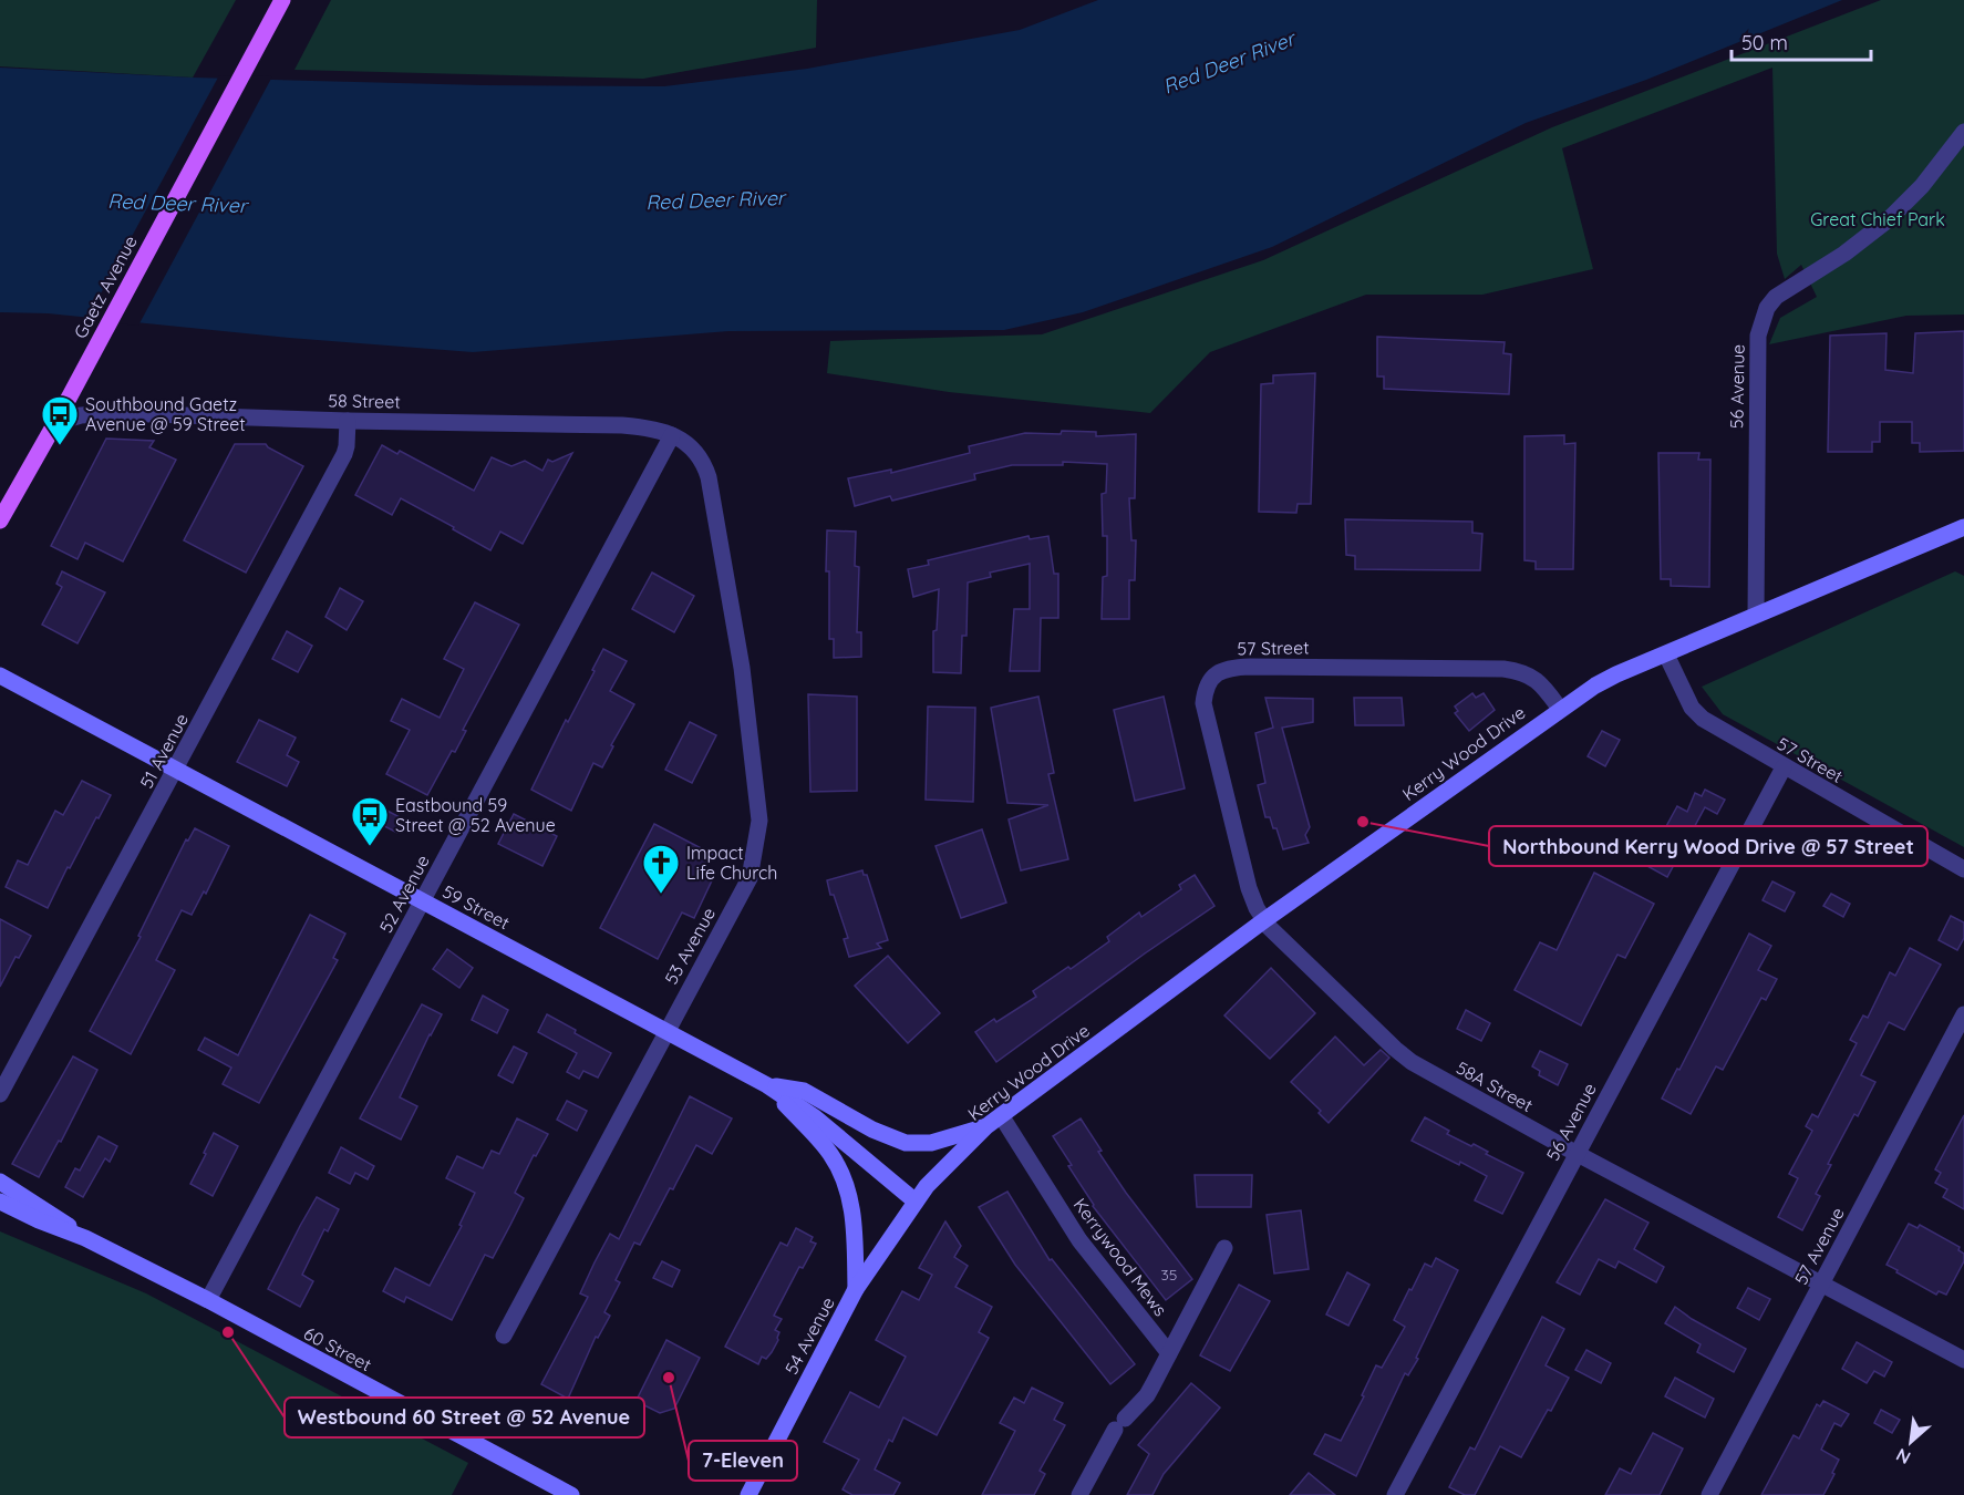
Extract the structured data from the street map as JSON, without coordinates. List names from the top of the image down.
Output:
{
  "streets": {
    "main road": ["Gaetz Avenue"],
    "street": [
      "56 Avenue",
      "58 Street",
      "57 Street",
      "51 Avenue",
      "Kerry Wood Drive",
      "52 Avenue",
      "59 Street",
      "53 Avenue",
      "58A Street",
      "57 Avenue",
      "Kerrywood Mews",
      "54 Avenue",
      "60 Street"
    ]
  },
  "crossings": [
    ["Gaetz Avenue", "58 Street"],
    ["56 Avenue", "57 Street"],
    ["56 Avenue", "Kerry Wood Drive"],
    ["56 Avenue", "58A Street"],
    ["58 Street", "51 Avenue"],
    ["58 Street", "52 Avenue"],
    ["58 Street", "53 Avenue"],
    ["57 Street", "Kerry Wood Drive"],
    ["57 Street", "58A Street"],
    ["51 Avenue", "59 Street"],
    ["Kerry Wood Drive", "59 Street"],
    ["Kerry Wood Drive", "58A Street"],
    ["Kerry Wood Drive", "Kerrywood Mews"],
    ["Kerry Wood Drive", "54 Avenue"],
    ["52 Avenue", "59 Street"],
    ["52 Avenue", "53 Avenue"],
    ["52 Avenue", "60 Street"],
    ["59 Street", "53 Avenue"],
    ["59 Street", "54 Avenue"],
    ["58A Street", "57 Avenue"]
  ],
  "water": ["Red Deer River"],
  "parks": ["Great Chief Park"],
  "places": {
    "bus stop": ["Southbound Gaetz Avenue @ 59 Street", "Eastbound 59 Street @ 52 Avenue"],
    "other": ["Northbound Kerry Wood Drive @ 57 Street", "Westbound 60 Street @ 52 Avenue", "7-Eleven"],
    "church": ["Impact Life Church"]
  },
  "house_numbers": ["35"],
  "scale_bar": "50 m",
  "north": "bottom left"
}
